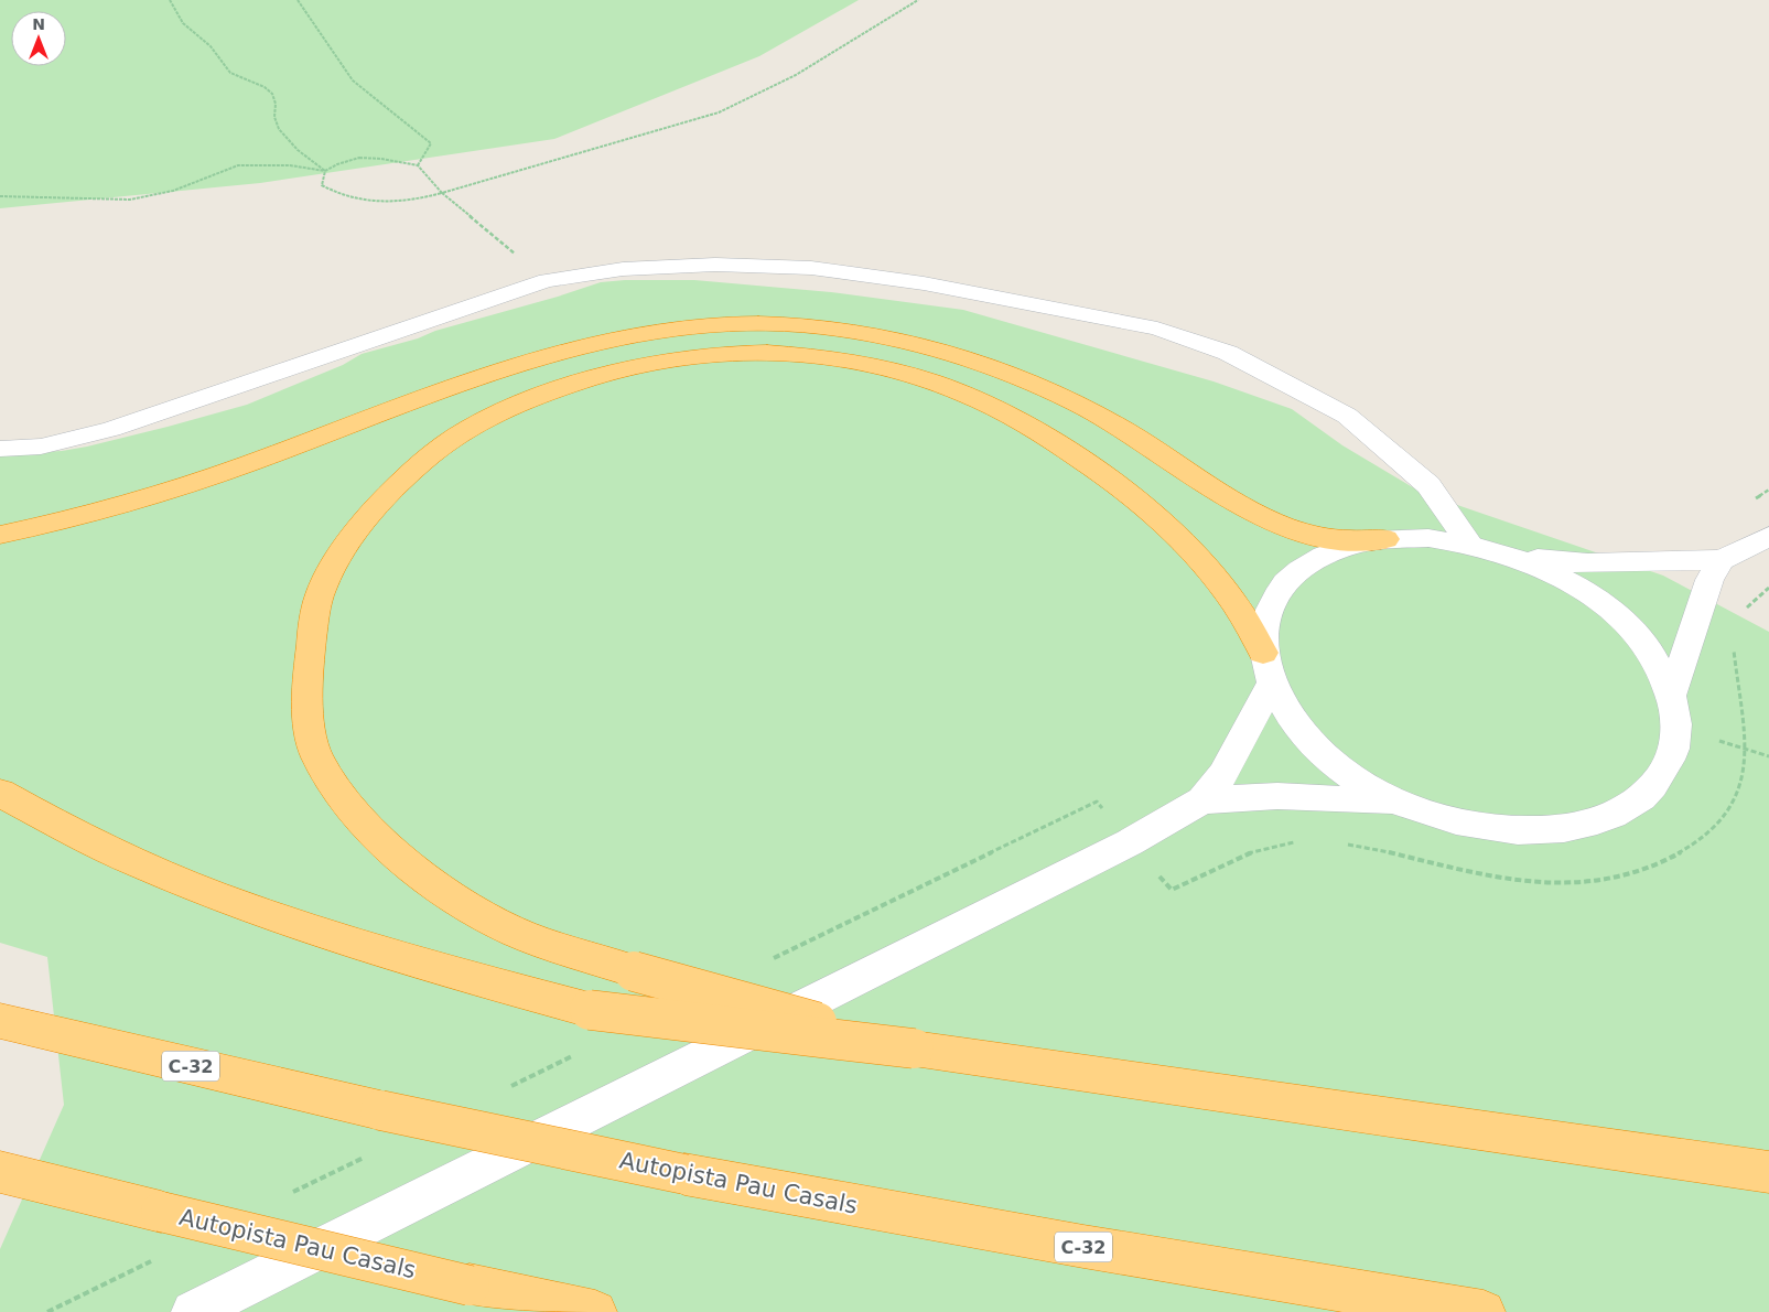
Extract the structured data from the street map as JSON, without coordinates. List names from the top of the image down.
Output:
{
  "streets": {
    "highway": ["C-32", "Autopista Pau Casals"]
  },
  "north": "top"
}
